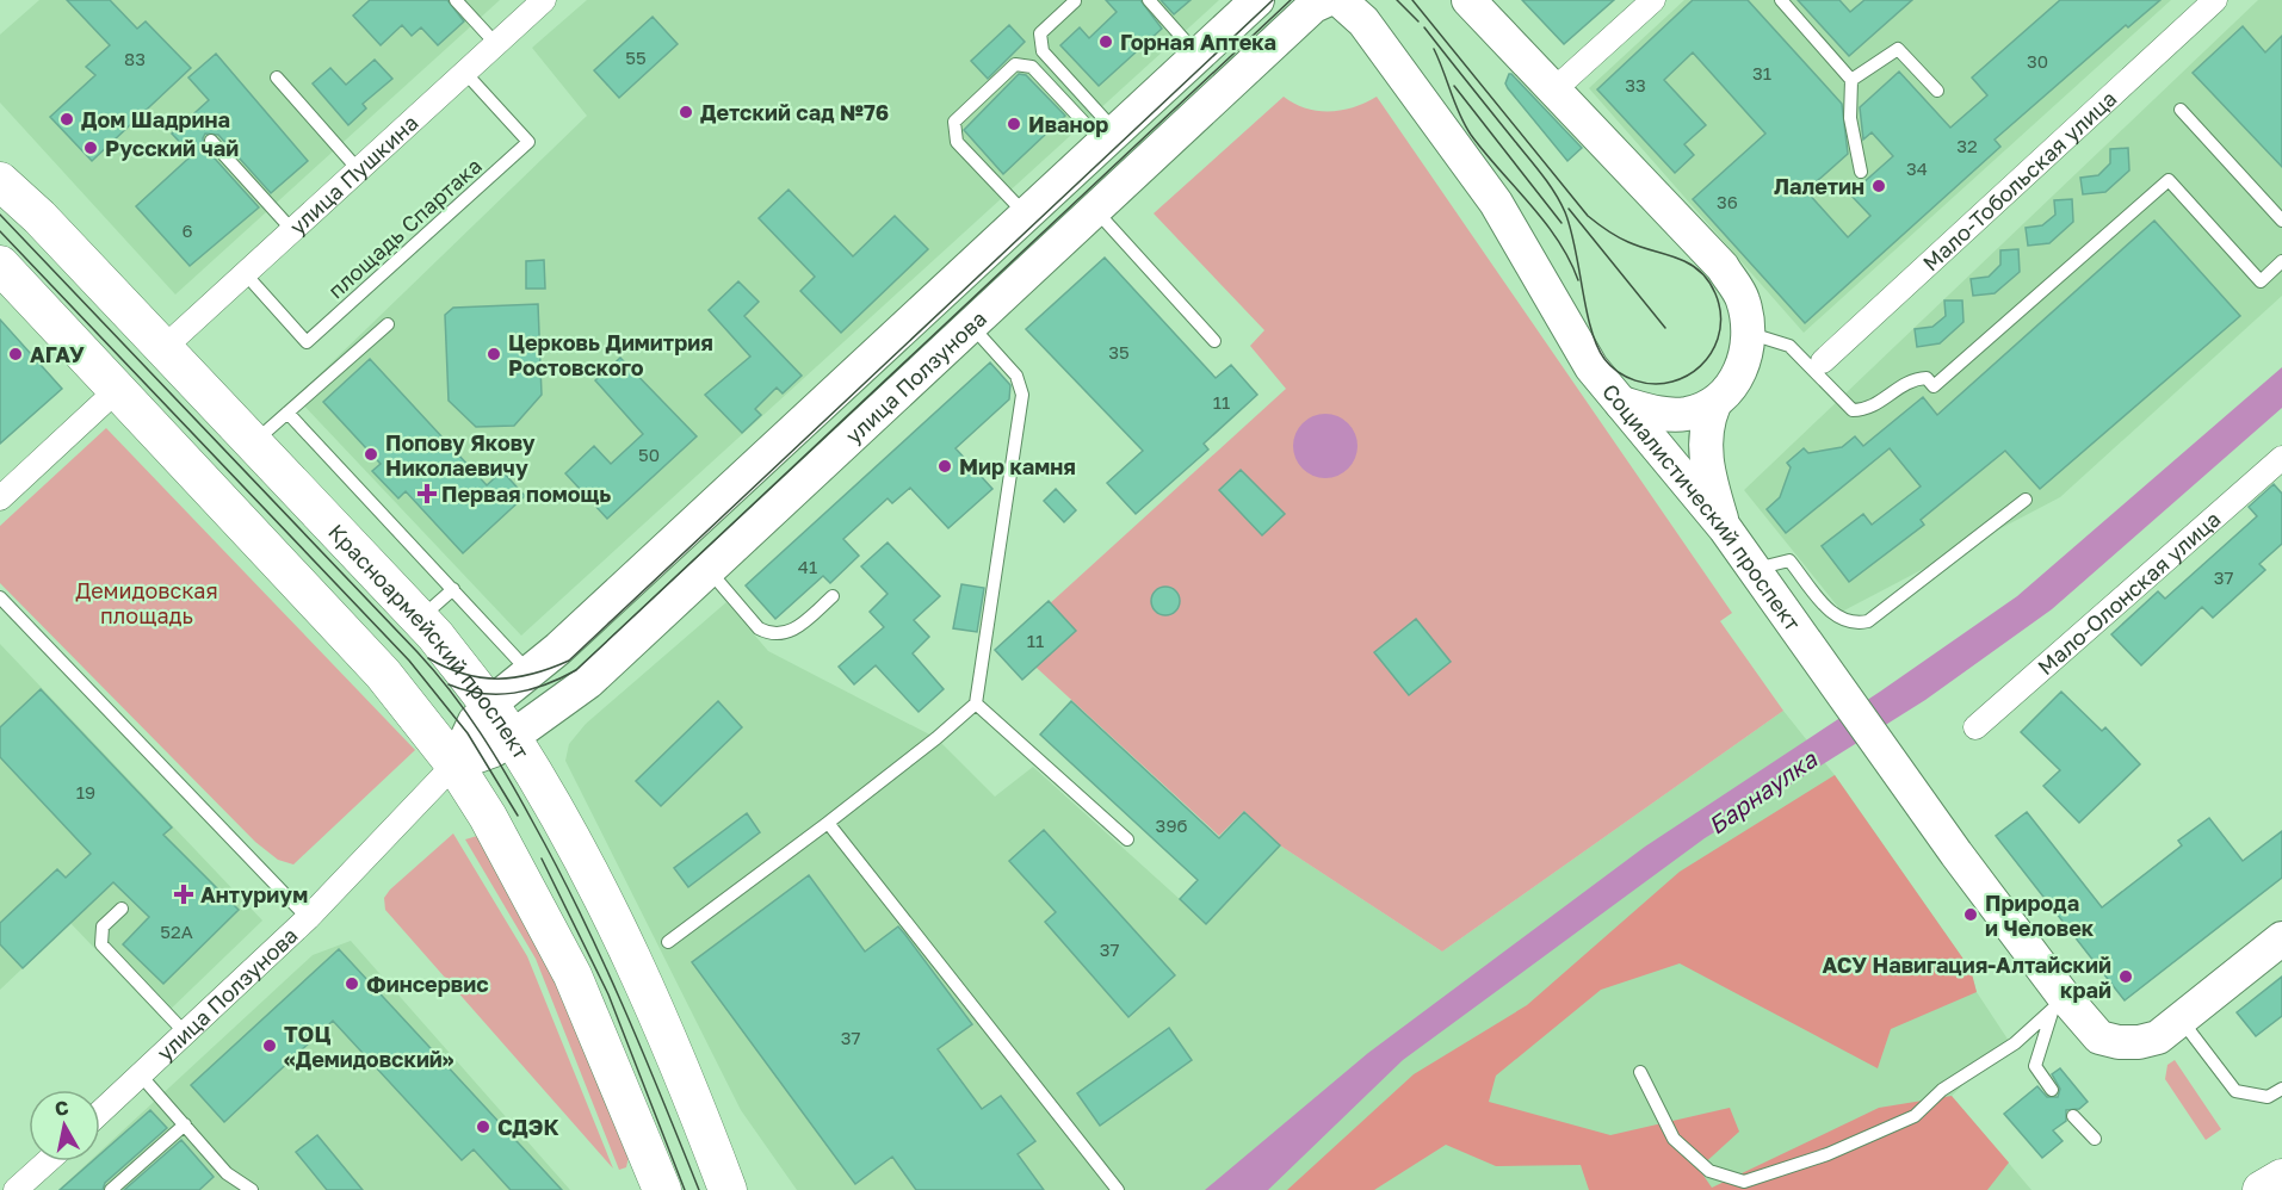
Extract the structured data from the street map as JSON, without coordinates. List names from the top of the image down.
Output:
{
  "streets": {
    "main road": ["Красноармейский проспект"],
    "street": [
      "улица Пушкина",
      "Мало-Тобольская улица",
      "улица Ползунова",
      "Социалистический проспект",
      "Мало-Олонская улица"
    ],
    "lane": ["площадь Спартака"]
  },
  "crossings": [
    ["улица Пушкина", "площадь Спартака"],
    ["улица Пушкина", "Красноармейский проспект"],
    ["улица Ползунова", "Социалистический проспект"],
    ["улица Ползунова", "Красноармейский проспект"]
  ],
  "water": ["Барнаулка"],
  "parks": ["Демидовская площадь"],
  "places": {
    "other": [
      "Горная Аптека",
      "Детский сад №76",
      "Дом Шадрина",
      "Иванор",
      "Русский чай",
      "Лалетин",
      "АГАУ",
      "Церковь Димитрия Ростовского",
      "Попову Якову Николаевичу",
      "Мир камня",
      "Природа и Человек",
      "АСУ Навигация-Алтайский край",
      "Финсервис",
      "ТОЦ «Демидовский»",
      "СДЭК"
    ],
    "health": ["Первая помощь", "Антуриум"]
  },
  "house_numbers": [
    "55",
    "83",
    "30",
    "31",
    "33",
    "32",
    "34",
    "36",
    "6",
    "35",
    "11",
    "50",
    "41",
    "37",
    "11",
    "19",
    "39б",
    "52А",
    "37",
    "37"
  ],
  "north": "top"
}
